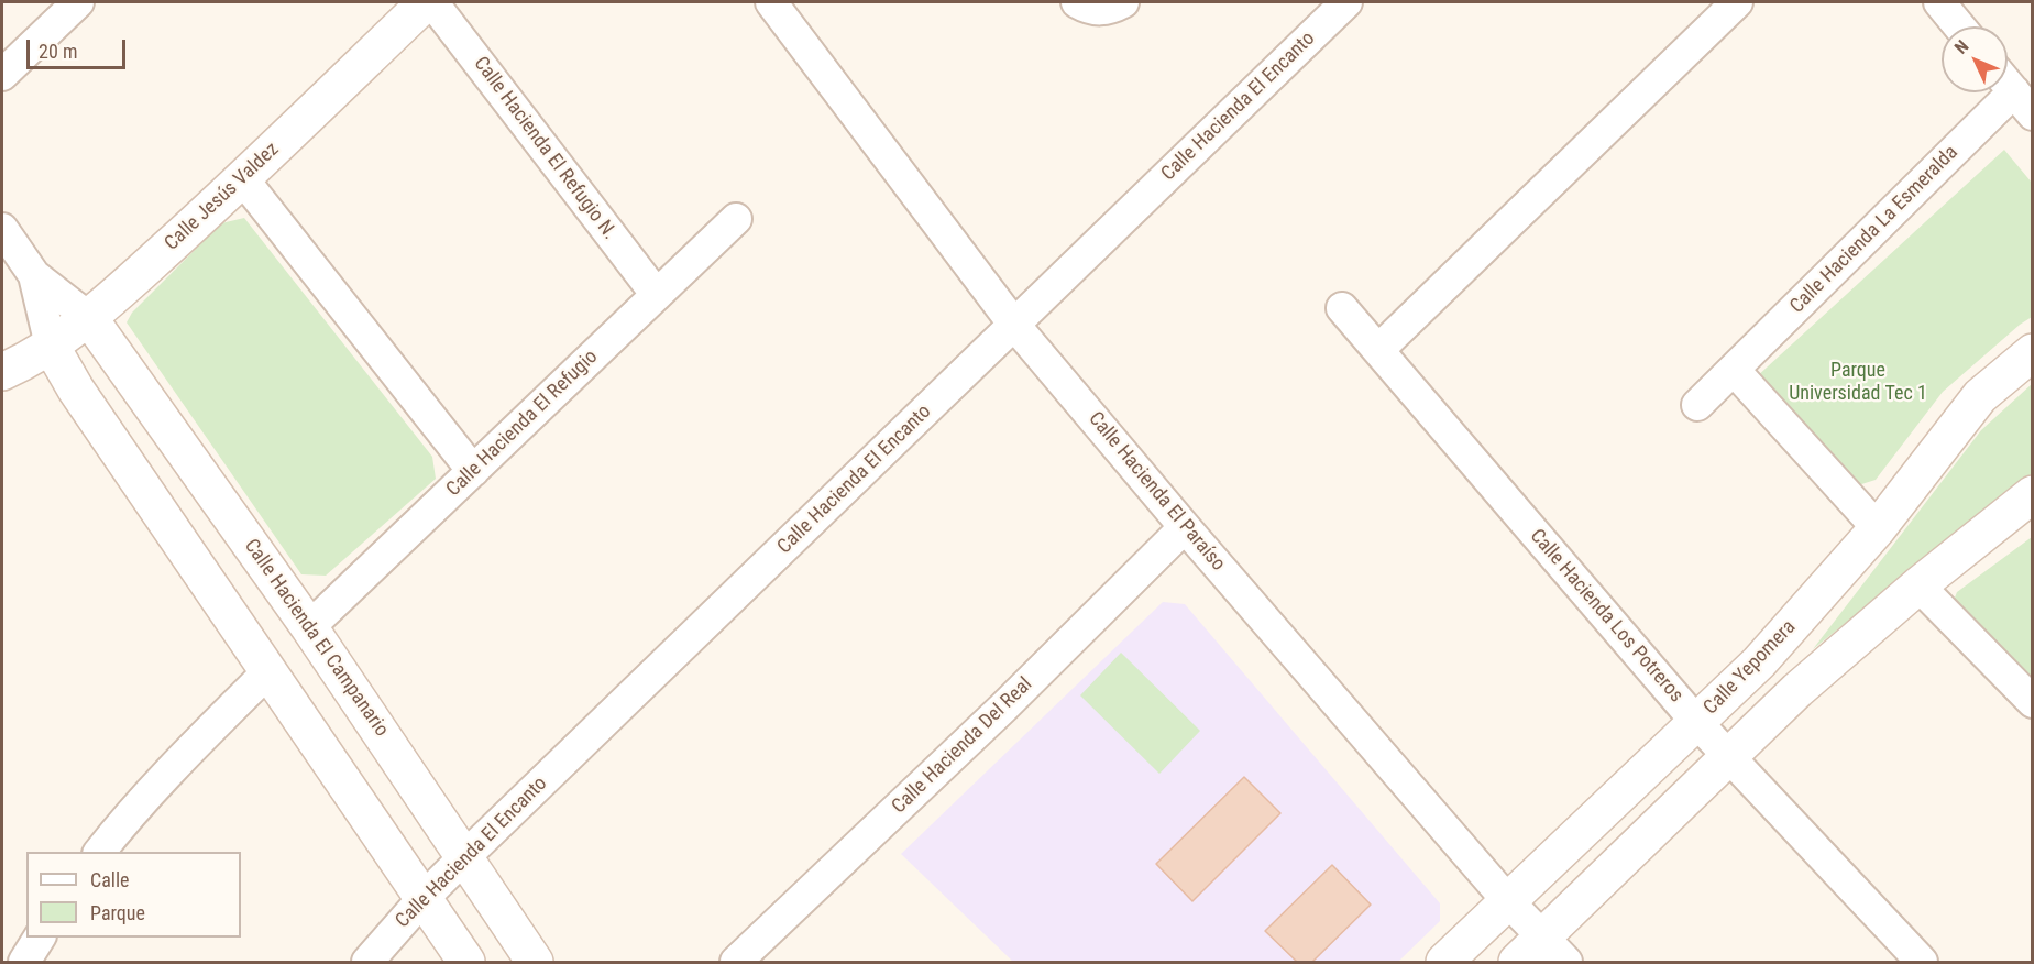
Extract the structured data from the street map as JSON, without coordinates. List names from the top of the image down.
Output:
{
  "streets": {
    "street": [
      "Calle Hacienda El Encanto",
      "Calle Hacienda El Refugio N.",
      "Calle Jesús Valdez",
      "Calle Hacienda La Esmeralda",
      "Calle Hacienda El Refugio",
      "Calle Hacienda El Paraíso",
      "Calle Hacienda Los Potreros",
      "Calle Hacienda El Campanario",
      "Calle Yepomera",
      "Calle Hacienda Del Real"
    ]
  },
  "crossings": [
    ["Calle Hacienda El Encanto", "Calle Hacienda El Paraíso"],
    ["Calle Hacienda El Encanto", "Calle Hacienda El Campanario"],
    ["Calle Hacienda El Refugio N.", "Calle Hacienda El Refugio"],
    ["Calle Jesús Valdez", "Calle Hacienda El Campanario"],
    ["Calle Hacienda El Refugio", "Calle Hacienda El Campanario"],
    ["Calle Hacienda El Paraíso", "Calle Yepomera"],
    ["Calle Hacienda El Paraíso", "Calle Hacienda Del Real"],
    ["Calle Hacienda Los Potreros", "Calle Yepomera"]
  ],
  "parks": ["Parque Universidad Tec 1"],
  "legend": ["Calle", "Parque"],
  "scale_bar": "20 m",
  "north": "top left"
}
